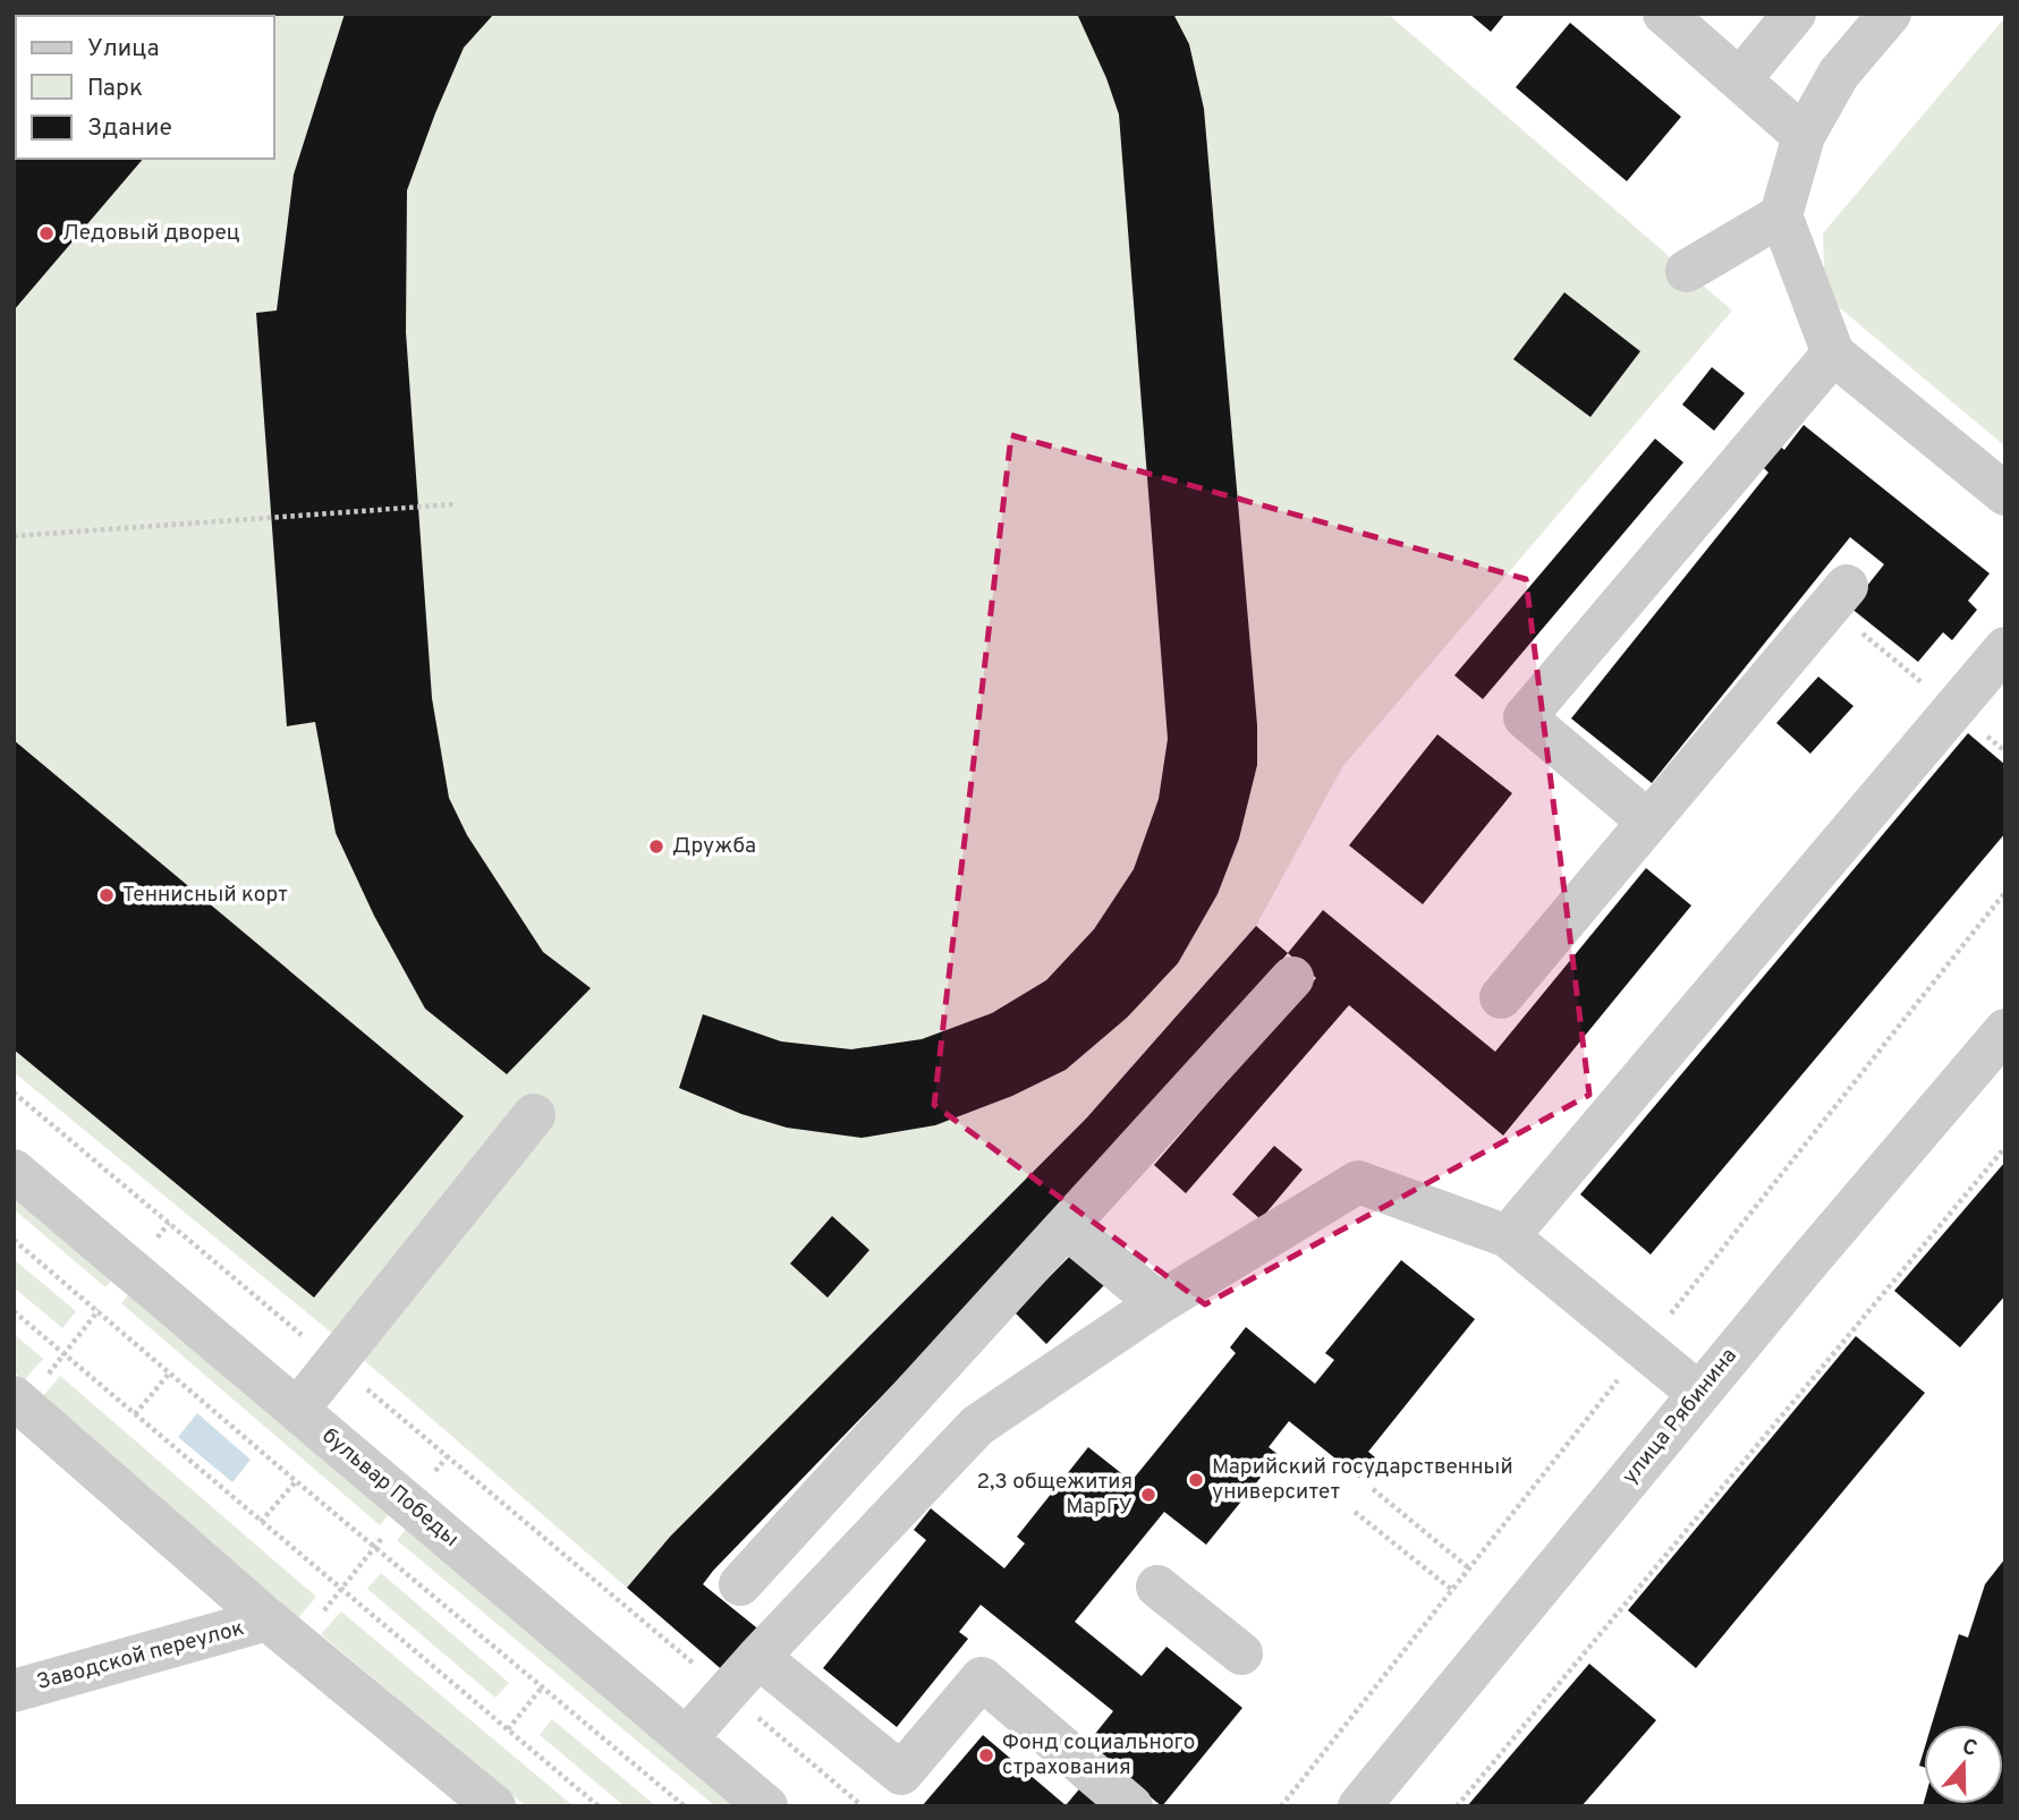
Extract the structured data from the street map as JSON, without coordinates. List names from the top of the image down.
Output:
{
  "streets": {
    "street": ["улица Рябинина", "бульвар Победы", "Заводской переулок"]
  },
  "places": [
    "Ледовый дворец",
    "Дружба",
    "Теннисный корт",
    "Марийский государственный университет",
    "2,3 общежития МарГУ",
    "Фонд социального страхования"
  ],
  "legend": ["Улица", "Парк", "Здание"],
  "north": "top"
}
